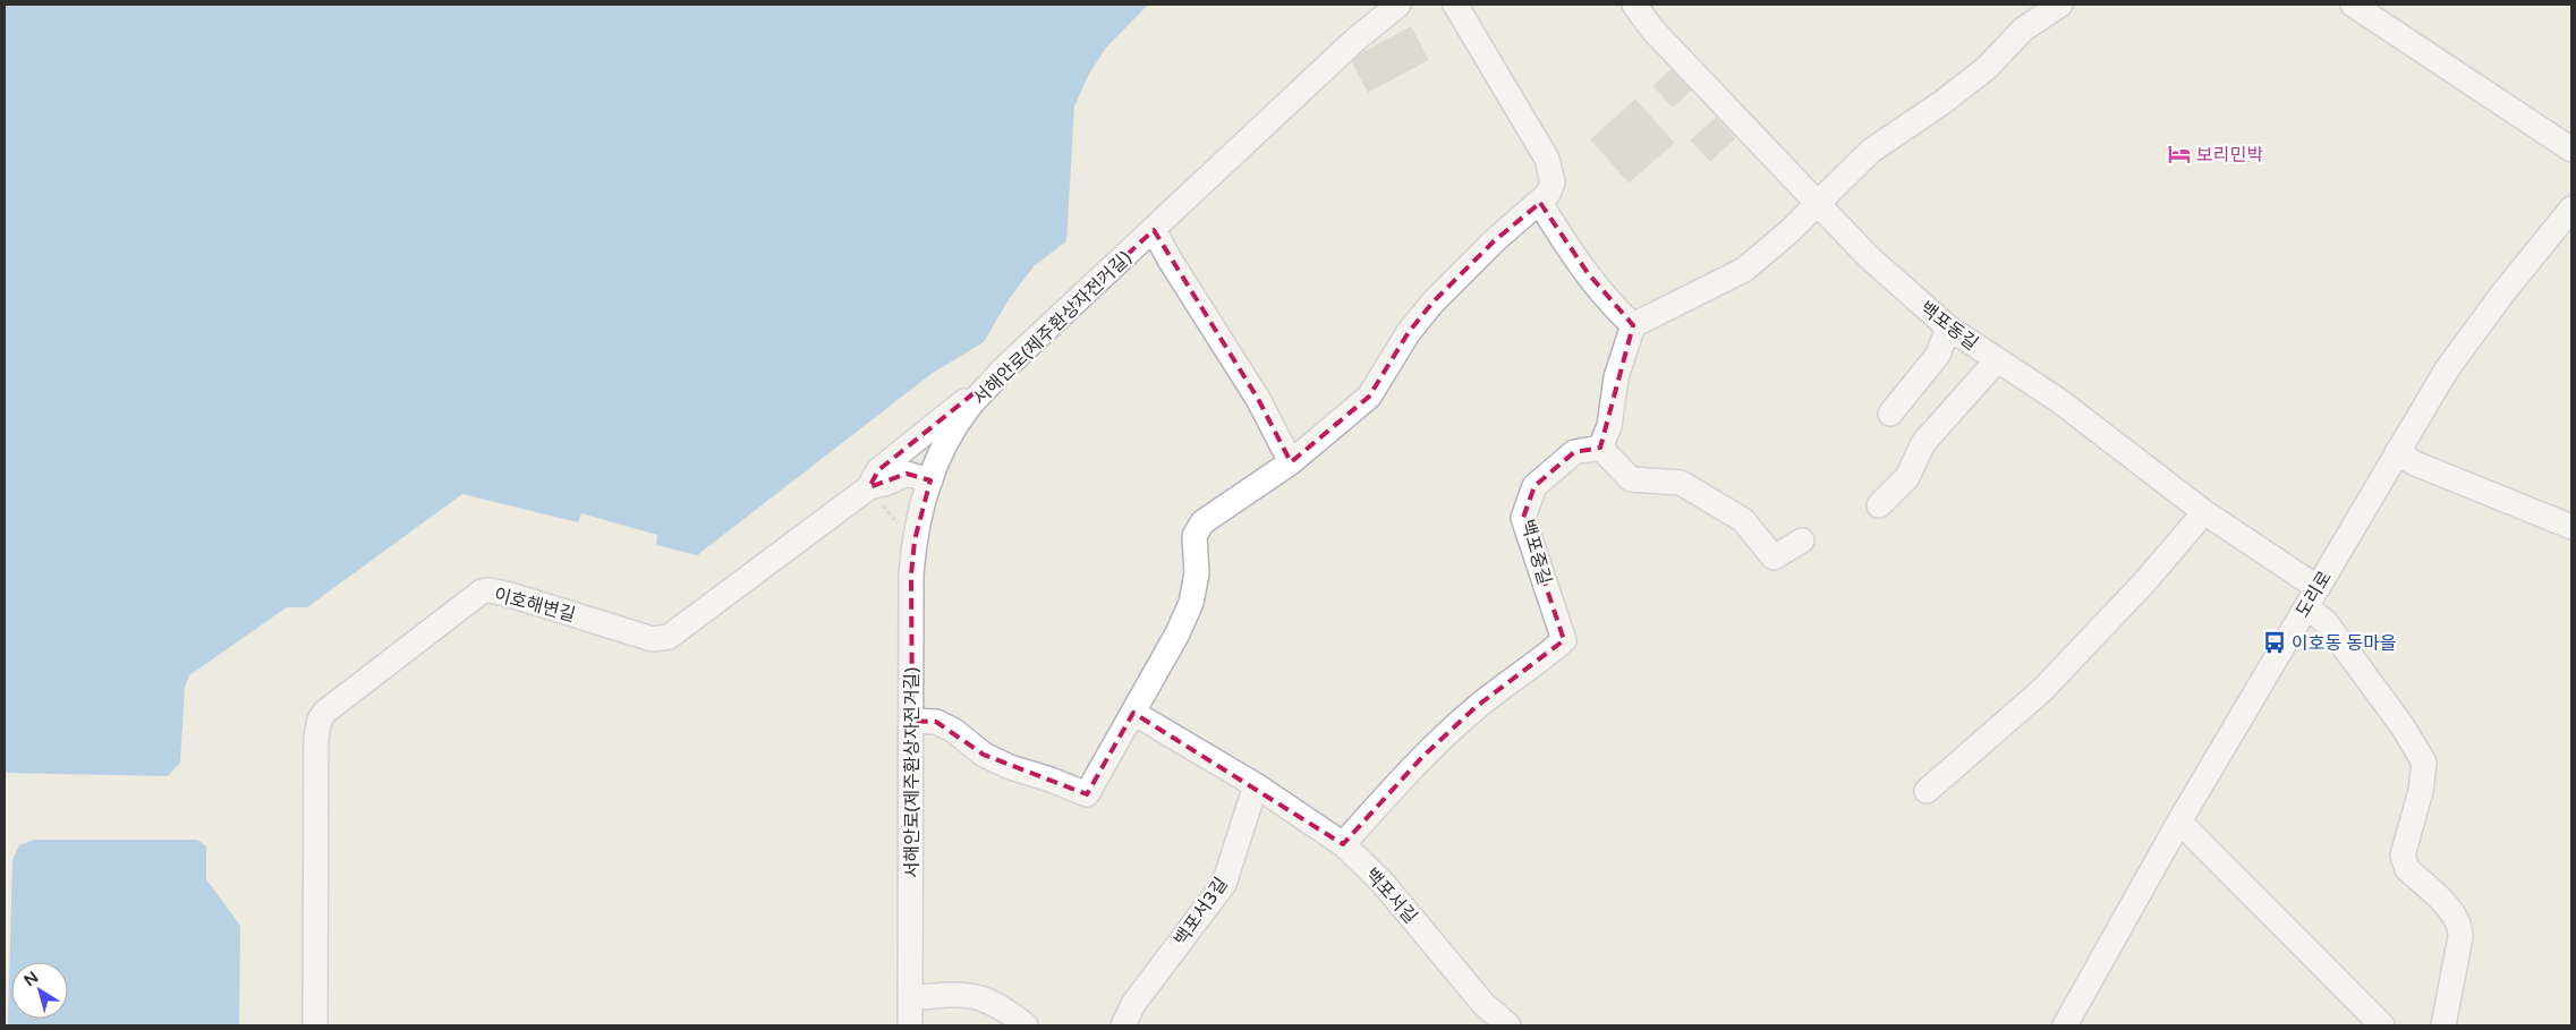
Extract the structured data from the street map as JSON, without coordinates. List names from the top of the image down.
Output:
{
  "streets": {
    "street": [
      "백포동길",
      "서해안로(제주환상자전거길)",
      "백포중길",
      "도리로",
      "이호해변길",
      "백포서길",
      "백포서3길"
    ]
  },
  "crossings": [
    ["백포동길", "도리로"],
    ["서해안로(제주환상자전거길)", "이호해변길"],
    ["백포중길", "백포서길"],
    ["백포서길", "백포서3길"]
  ],
  "places": {
    "hotel": ["보리민박"],
    "bus stop": ["이호동 동마을"]
  },
  "north": "top left"
}
